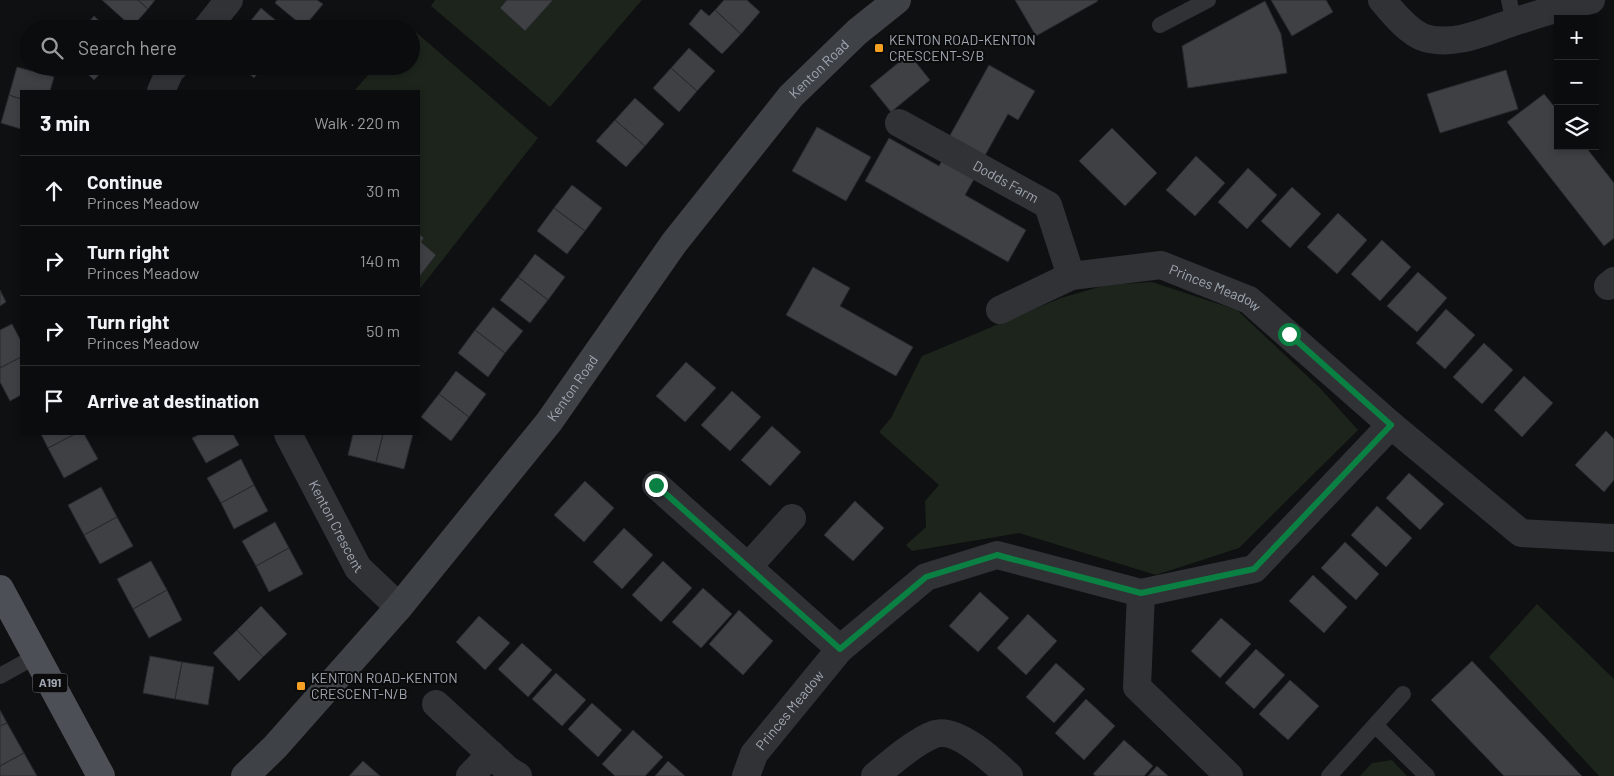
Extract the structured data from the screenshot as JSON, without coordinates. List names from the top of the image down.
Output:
{
  "streets": {
    "main road": ["A191"],
    "street": [
      "Kenton Road",
      "Dodds Farm",
      "Princes Meadow",
      "Kenton Crescent"
    ]
  },
  "crossings": [
    ["Kenton Road", "Kenton Crescent"],
    ["Dodds Farm", "Princes Meadow"]
  ],
  "places": {
    "transit": ["KENTON ROAD-KENTON CRESCENT-S/B", "KENTON ROAD-KENTON CRESCENT-N/B"]
  },
  "page": {
    "map_buttons": ["+", "−"],
    "search": "Search here",
    "heading": ["3 min", "Walk · 220 m"],
    "list": [
      ["Continue", "Princes Meadow", "30 m"],
      ["Turn right", "Princes Meadow", "140 m"],
      ["Turn right", "Princes Meadow", "50 m"],
      "Arrive at destination"
    ]
  }
}
